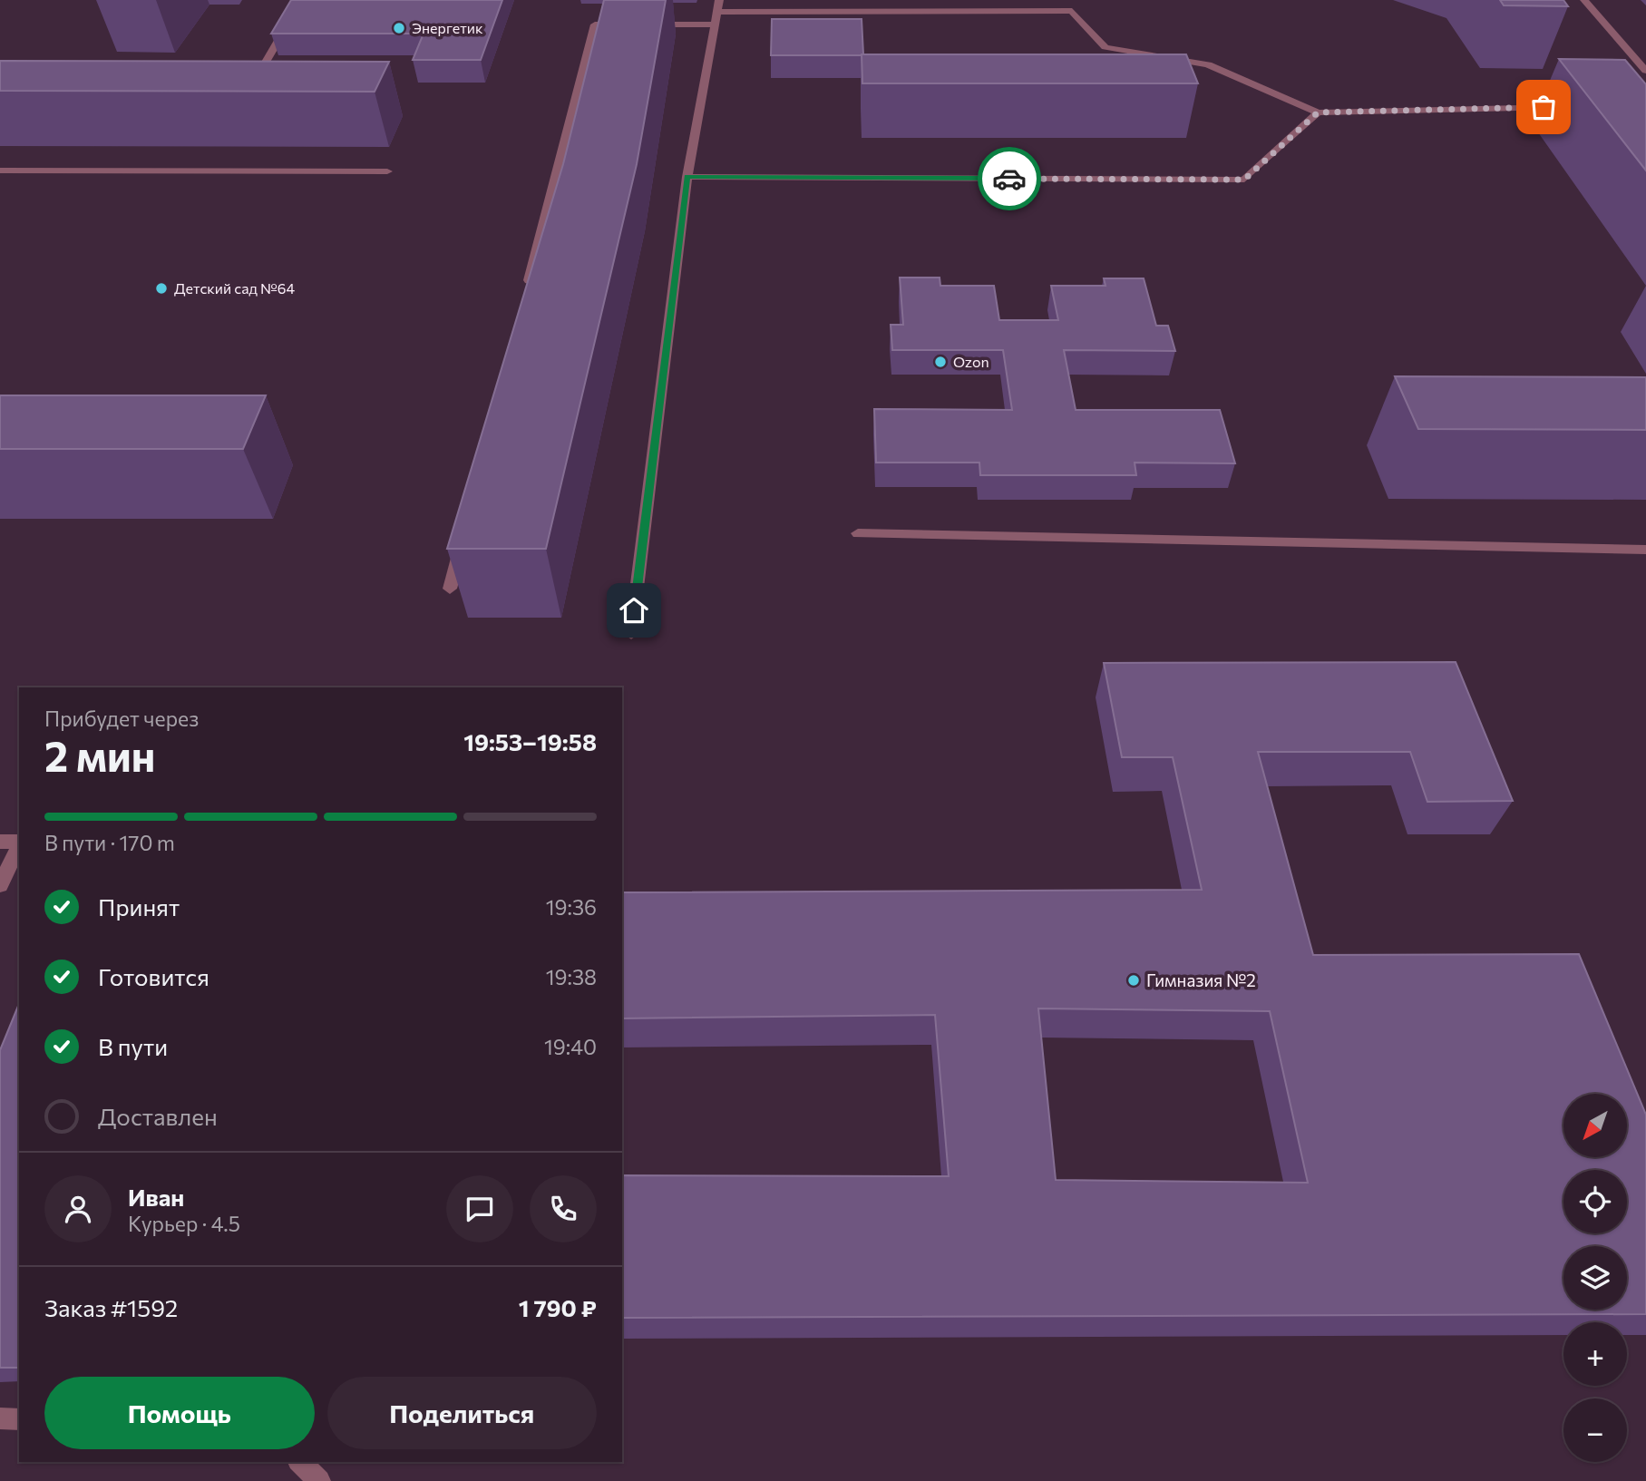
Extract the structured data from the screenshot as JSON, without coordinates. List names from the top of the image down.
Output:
{
  "places": [
    "Энергетик",
    "Детский сад №64",
    "Ozon",
    "Гимназия №2"
  ],
  "north": "bottom left",
  "page": {
    "heading": ["2 мин", "Прибудет через", "19:53–19:58"],
    "panel": [
      "Иван",
      "Курьер · 4.5",
      "Заказ #1592",
      "1 790 ₽"
    ],
    "bar": "В пути · 170 m",
    "list": [
      ["Принят", "19:36"],
      ["Готовится", "19:38"],
      ["В пути", "19:40"],
      "Доставлен"
    ],
    "map_buttons": ["+", "−"],
    "buttons": ["Помощь", "Поделиться"]
  }
}
